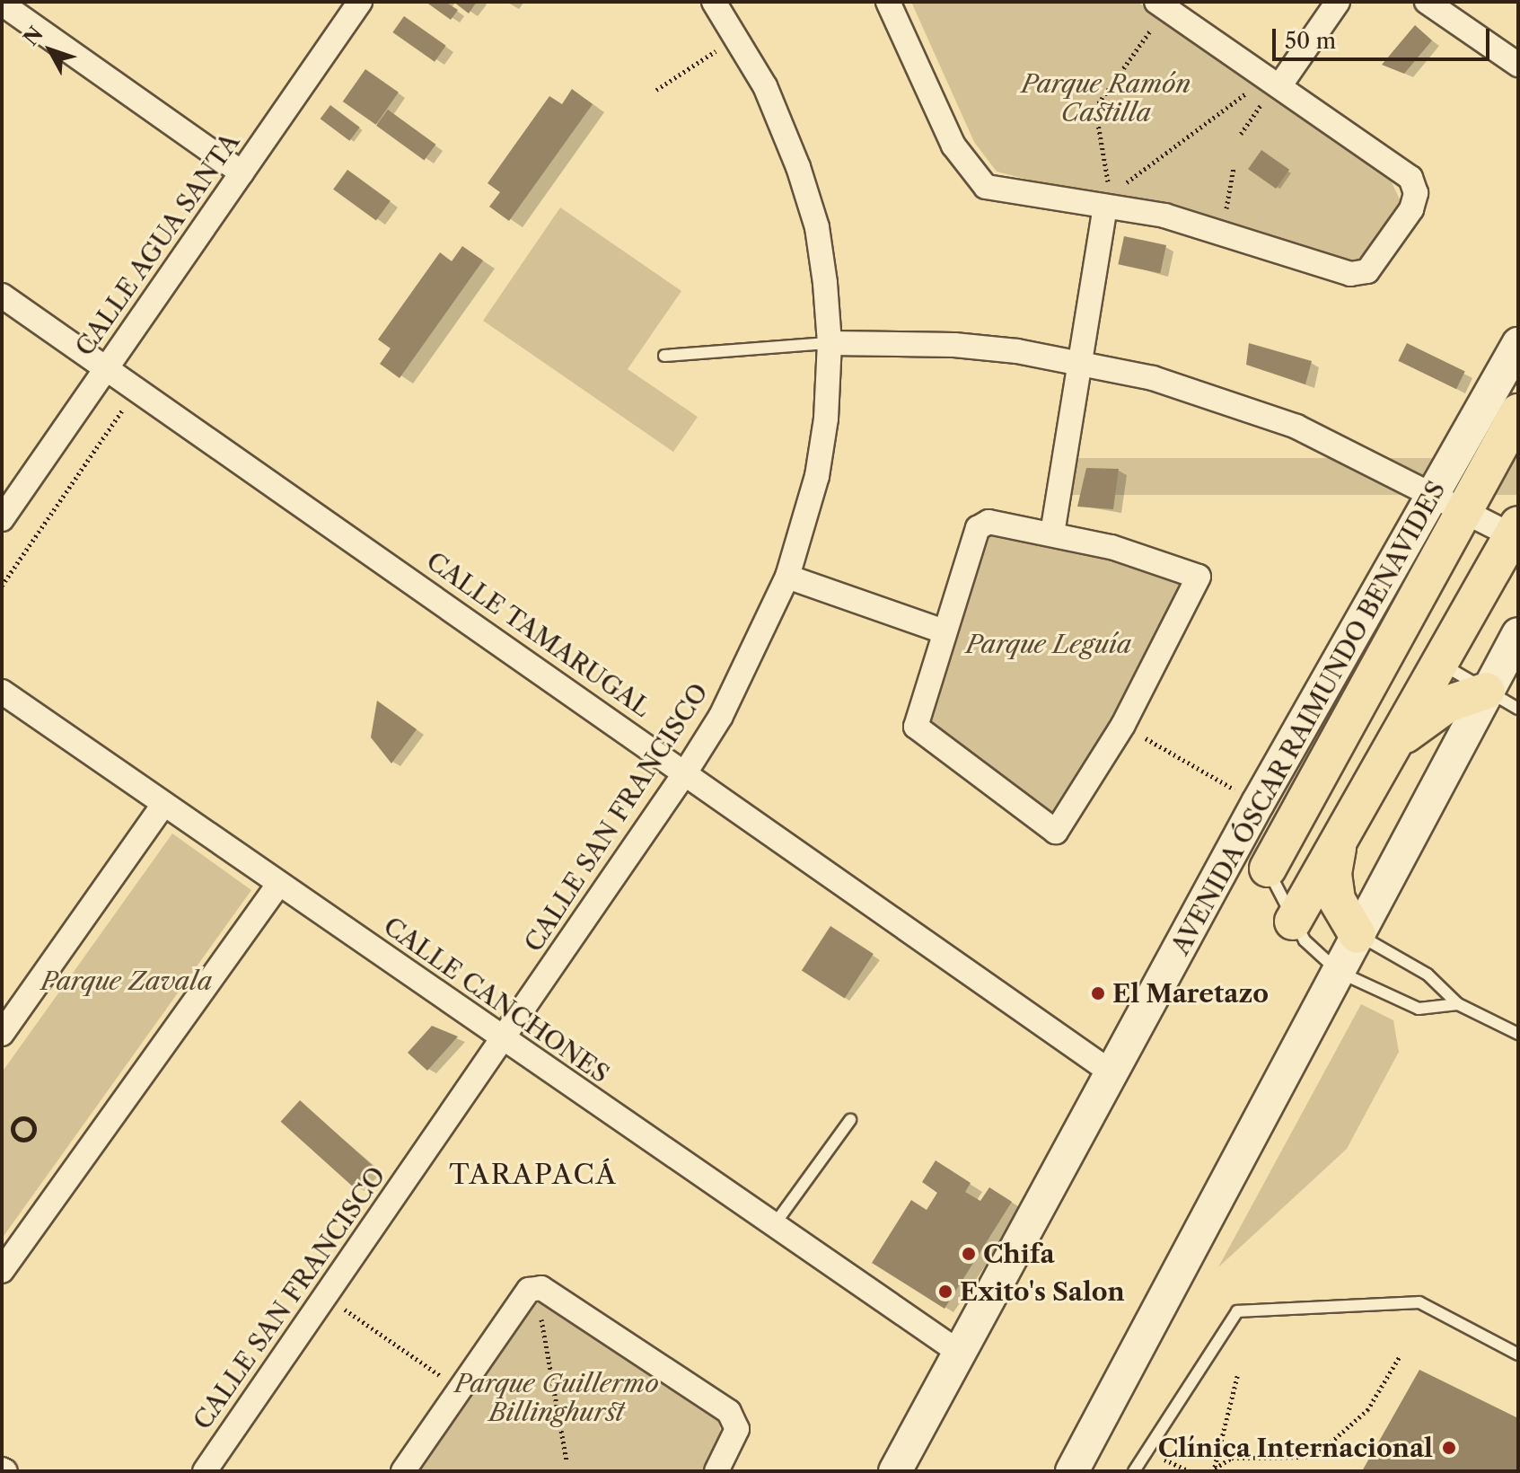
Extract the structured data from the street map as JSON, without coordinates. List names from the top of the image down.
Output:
{
  "streets": {
    "main road": ["AVENIDA ÓSCAR RAIMUNDO BENAVIDES"],
    "street": [
      "CALLE AGUA SANTA",
      "CALLE TAMARUGAL",
      "CALLE SAN FRANCISCO",
      "CALLE CANCHONES"
    ]
  },
  "crossings": [
    ["CALLE AGUA SANTA", "CALLE TAMARUGAL"],
    ["CALLE TAMARUGAL", "AVENIDA ÓSCAR RAIMUNDO BENAVIDES"],
    ["CALLE TAMARUGAL", "CALLE SAN FRANCISCO"],
    ["AVENIDA ÓSCAR RAIMUNDO BENAVIDES", "CALLE CANCHONES"],
    ["CALLE SAN FRANCISCO", "CALLE CANCHONES"]
  ],
  "districts": ["TARAPACÁ"],
  "parks": [
    "Parque Ramón Castilla",
    "Parque Leguía",
    "Parque Zavala",
    "Parque Guillermo Billinghurst"
  ],
  "places": [
    "El Maretazo",
    "Chifa",
    "Exito's Salon",
    "Clínica Internacional"
  ],
  "scale_bar": "50 m",
  "north": "top left"
}
